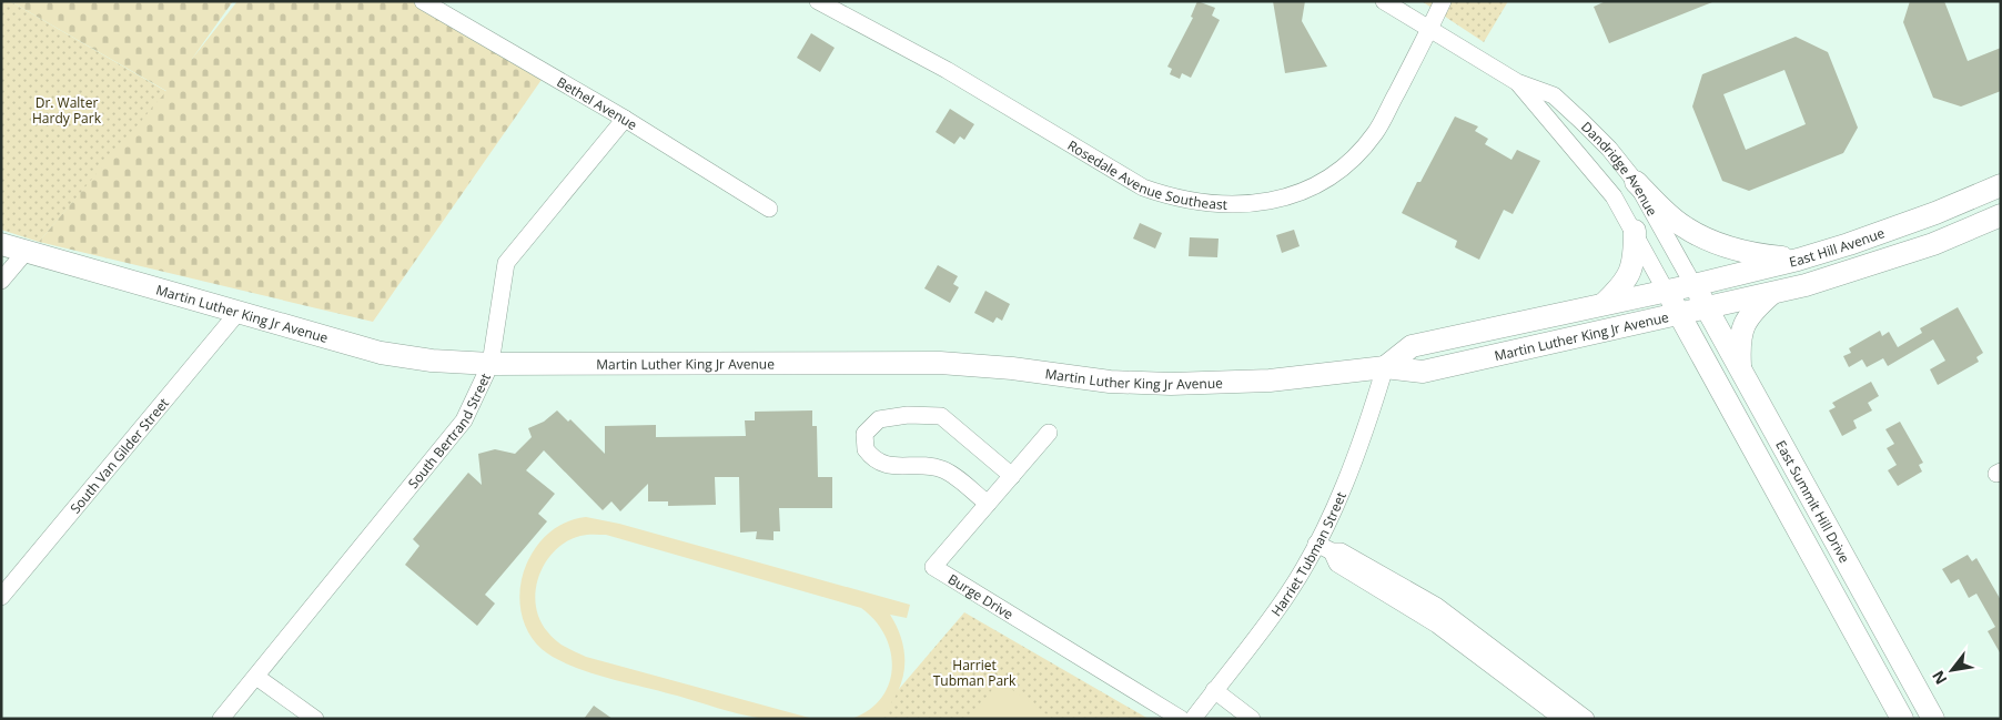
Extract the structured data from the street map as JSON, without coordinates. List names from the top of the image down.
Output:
{
  "streets": {
    "main road": ["East Hill Avenue", "Martin Luther King Jr Avenue", "East Summit Hill Drive"],
    "street": [
      "Bethel Avenue",
      "Dandridge Avenue",
      "Rosedale Avenue Southeast",
      "South Bertrand Street",
      "South Van Gilder Street",
      "Harriet Tubman Street",
      "Burge Drive"
    ]
  },
  "crossings": [
    ["Bethel Avenue", "South Bertrand Street"],
    ["Dandridge Avenue", "Rosedale Avenue Southeast"],
    ["Dandridge Avenue", "East Hill Avenue"],
    ["Dandridge Avenue", "Martin Luther King Jr Avenue"],
    ["Dandridge Avenue", "East Summit Hill Drive"],
    ["East Hill Avenue", "Martin Luther King Jr Avenue"],
    ["East Hill Avenue", "East Summit Hill Drive"],
    ["Martin Luther King Jr Avenue", "South Bertrand Street"],
    ["Martin Luther King Jr Avenue", "South Van Gilder Street"],
    ["Martin Luther King Jr Avenue", "East Summit Hill Drive"],
    ["Martin Luther King Jr Avenue", "Harriet Tubman Street"]
  ],
  "parks": ["Dr. Walter Hardy Park", "Harriet Tubman Park"],
  "north": "bottom left"
}
